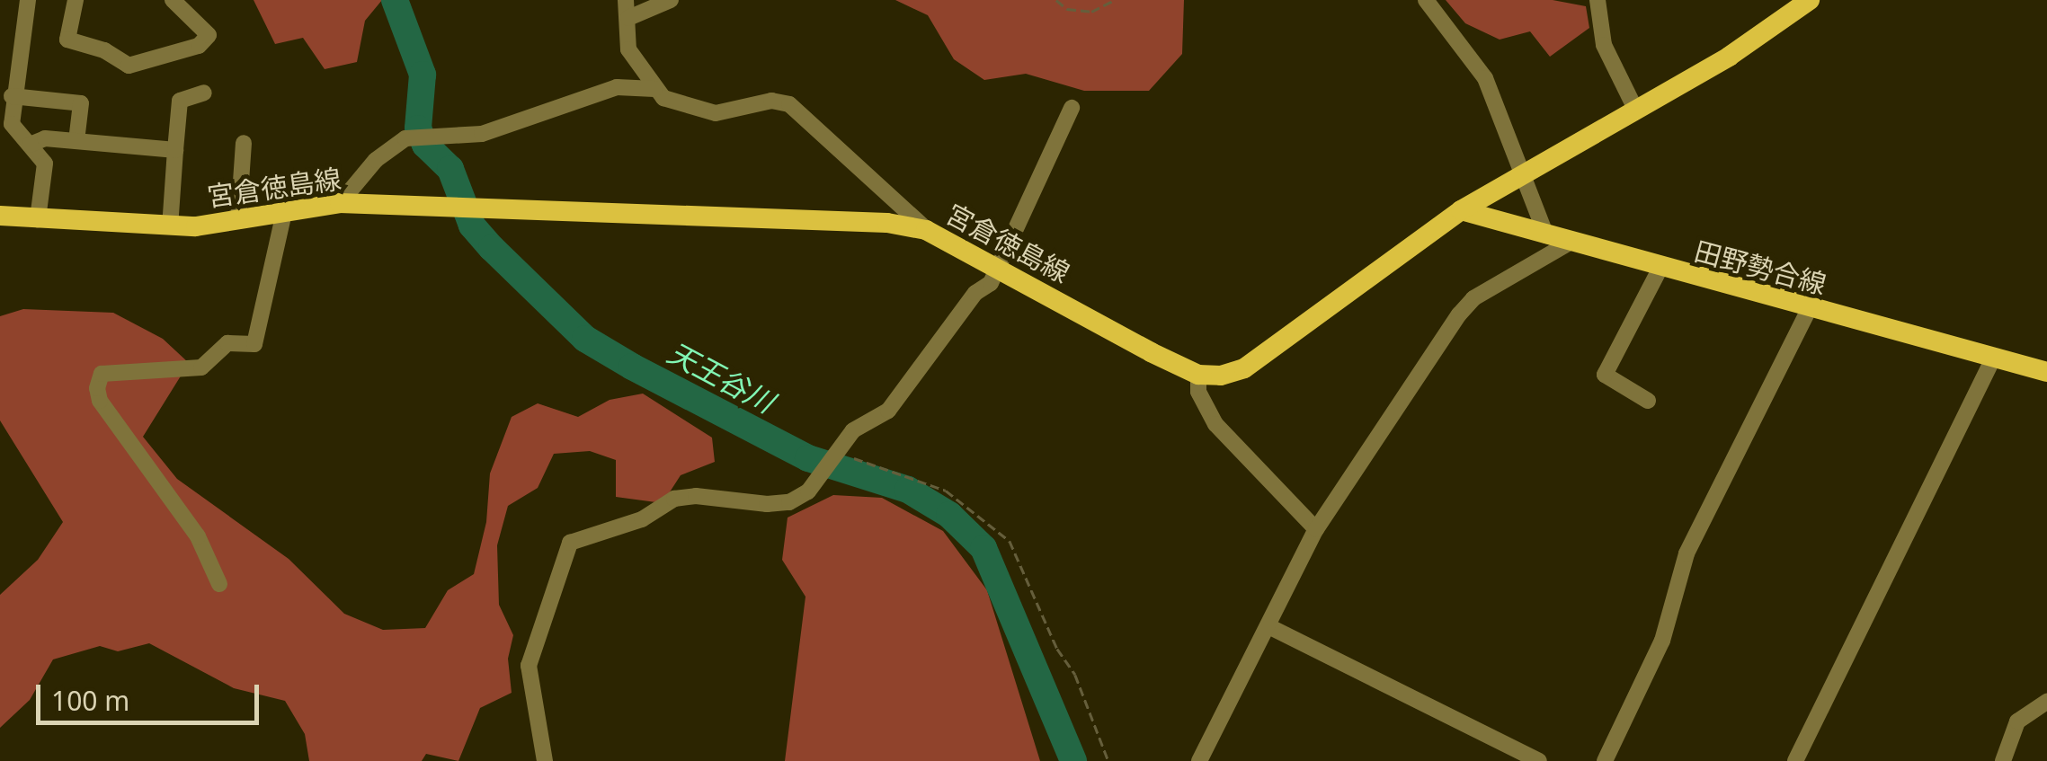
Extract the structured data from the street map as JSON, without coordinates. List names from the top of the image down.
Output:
{
  "streets": {
    "main road": ["宮倉徳島線", "田野勢合線"]
  },
  "water": ["天王谷川"],
  "scale_bar": "100 m"
}
